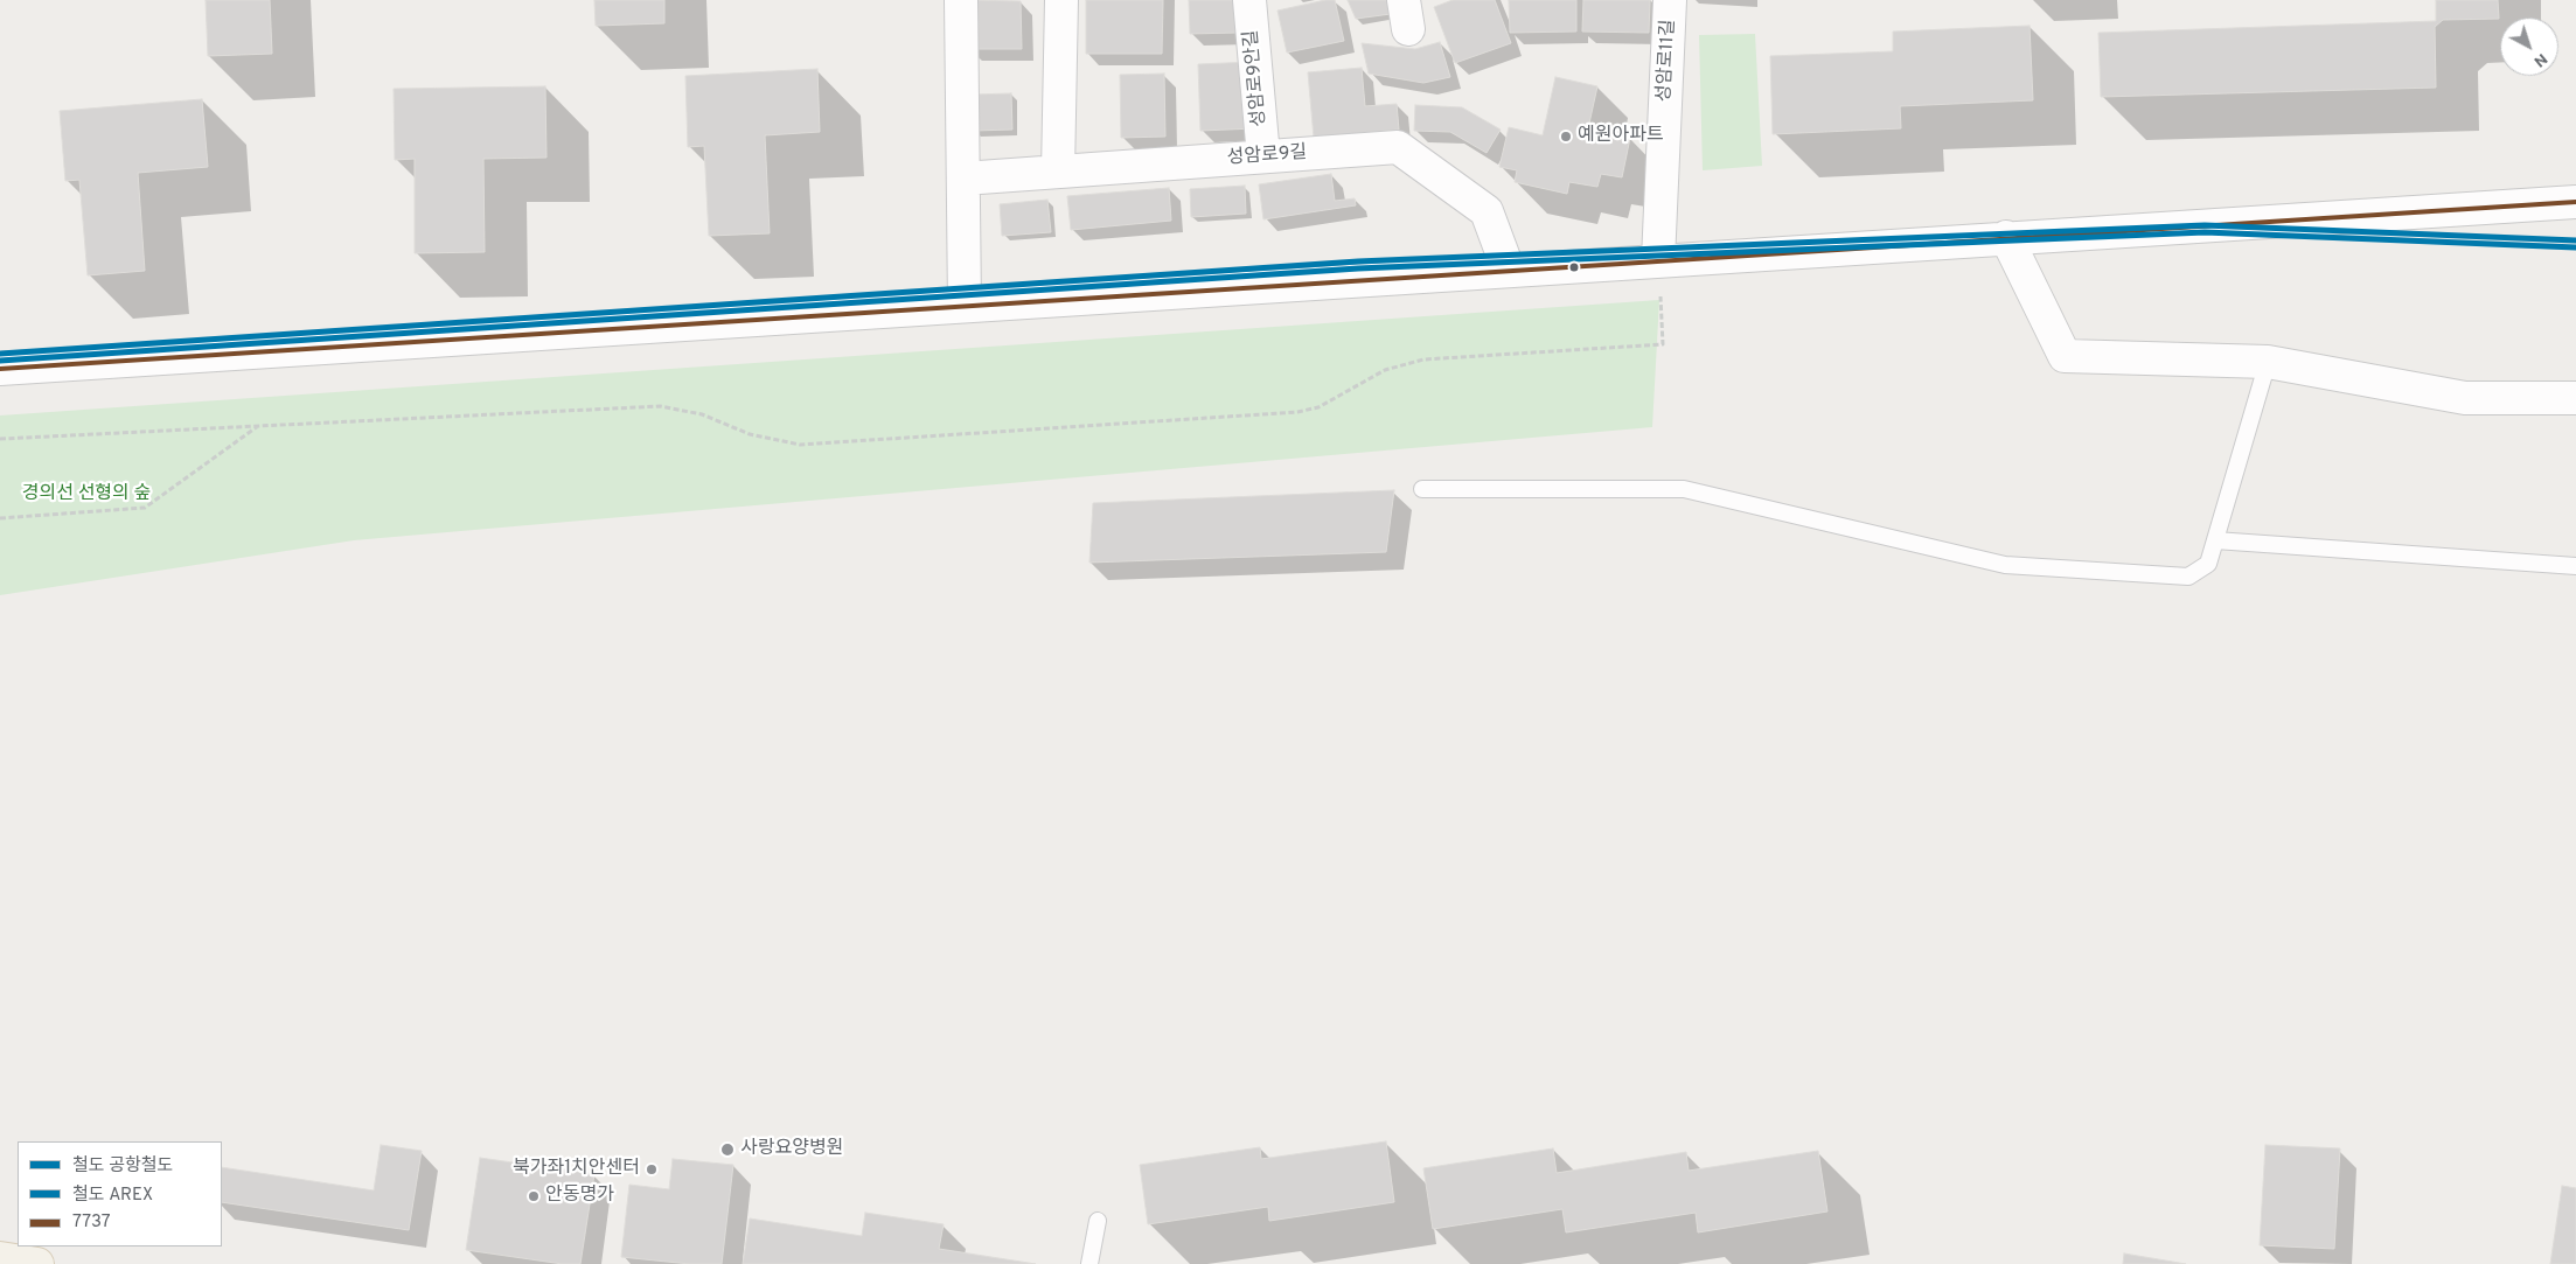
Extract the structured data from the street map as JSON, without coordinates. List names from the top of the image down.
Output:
{
  "streets": {
    "main road": ["성암로11길", "성암로9안길", "성암로9길"]
  },
  "crossings": [
    ["성암로9안길", "성암로9길"]
  ],
  "parks": ["경의선 선형의 숲"],
  "places": [
    "예원아파트",
    "사랑요양병원",
    "북가좌1치안센터",
    "안동명가"
  ],
  "lines": ["transit line 7737", "rail line 공항철도", "rail line AREX"],
  "legend": ["철도 공항철도", "철도 AREX", "7737"],
  "north": "bottom right"
}
